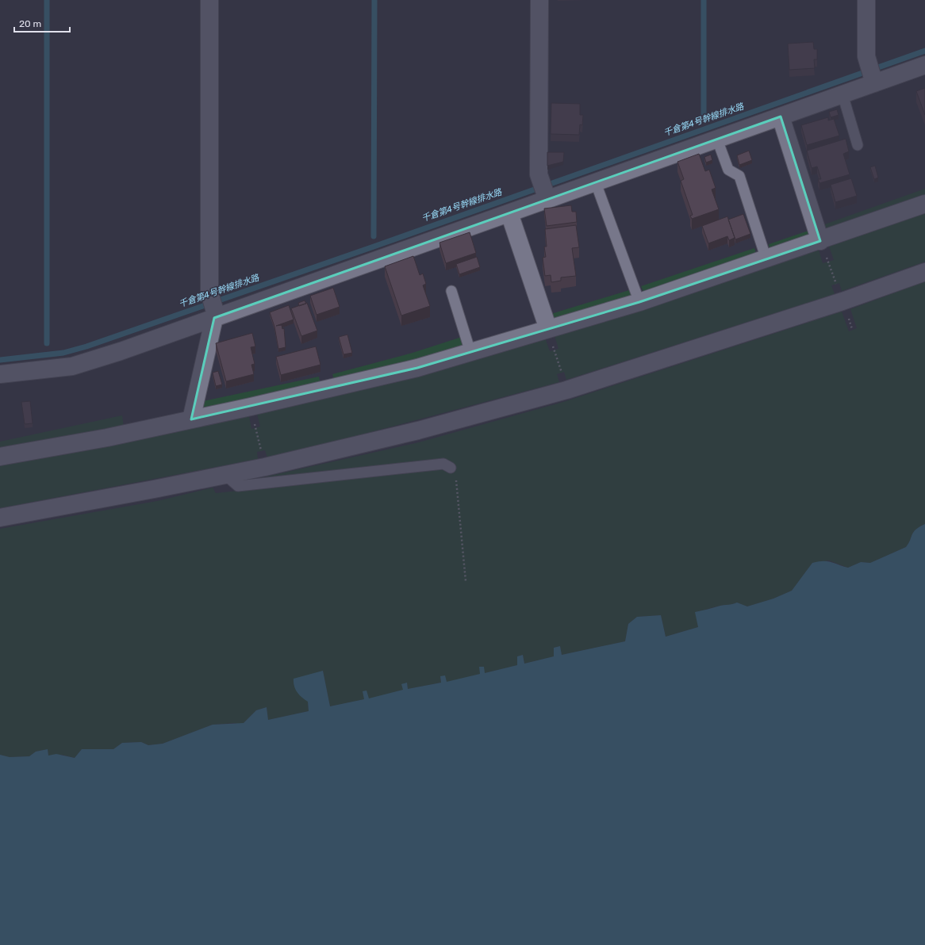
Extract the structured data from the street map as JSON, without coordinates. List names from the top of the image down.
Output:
{
  "water": ["千倉第4号幹線排水路"],
  "scale_bar": "20 m"
}
